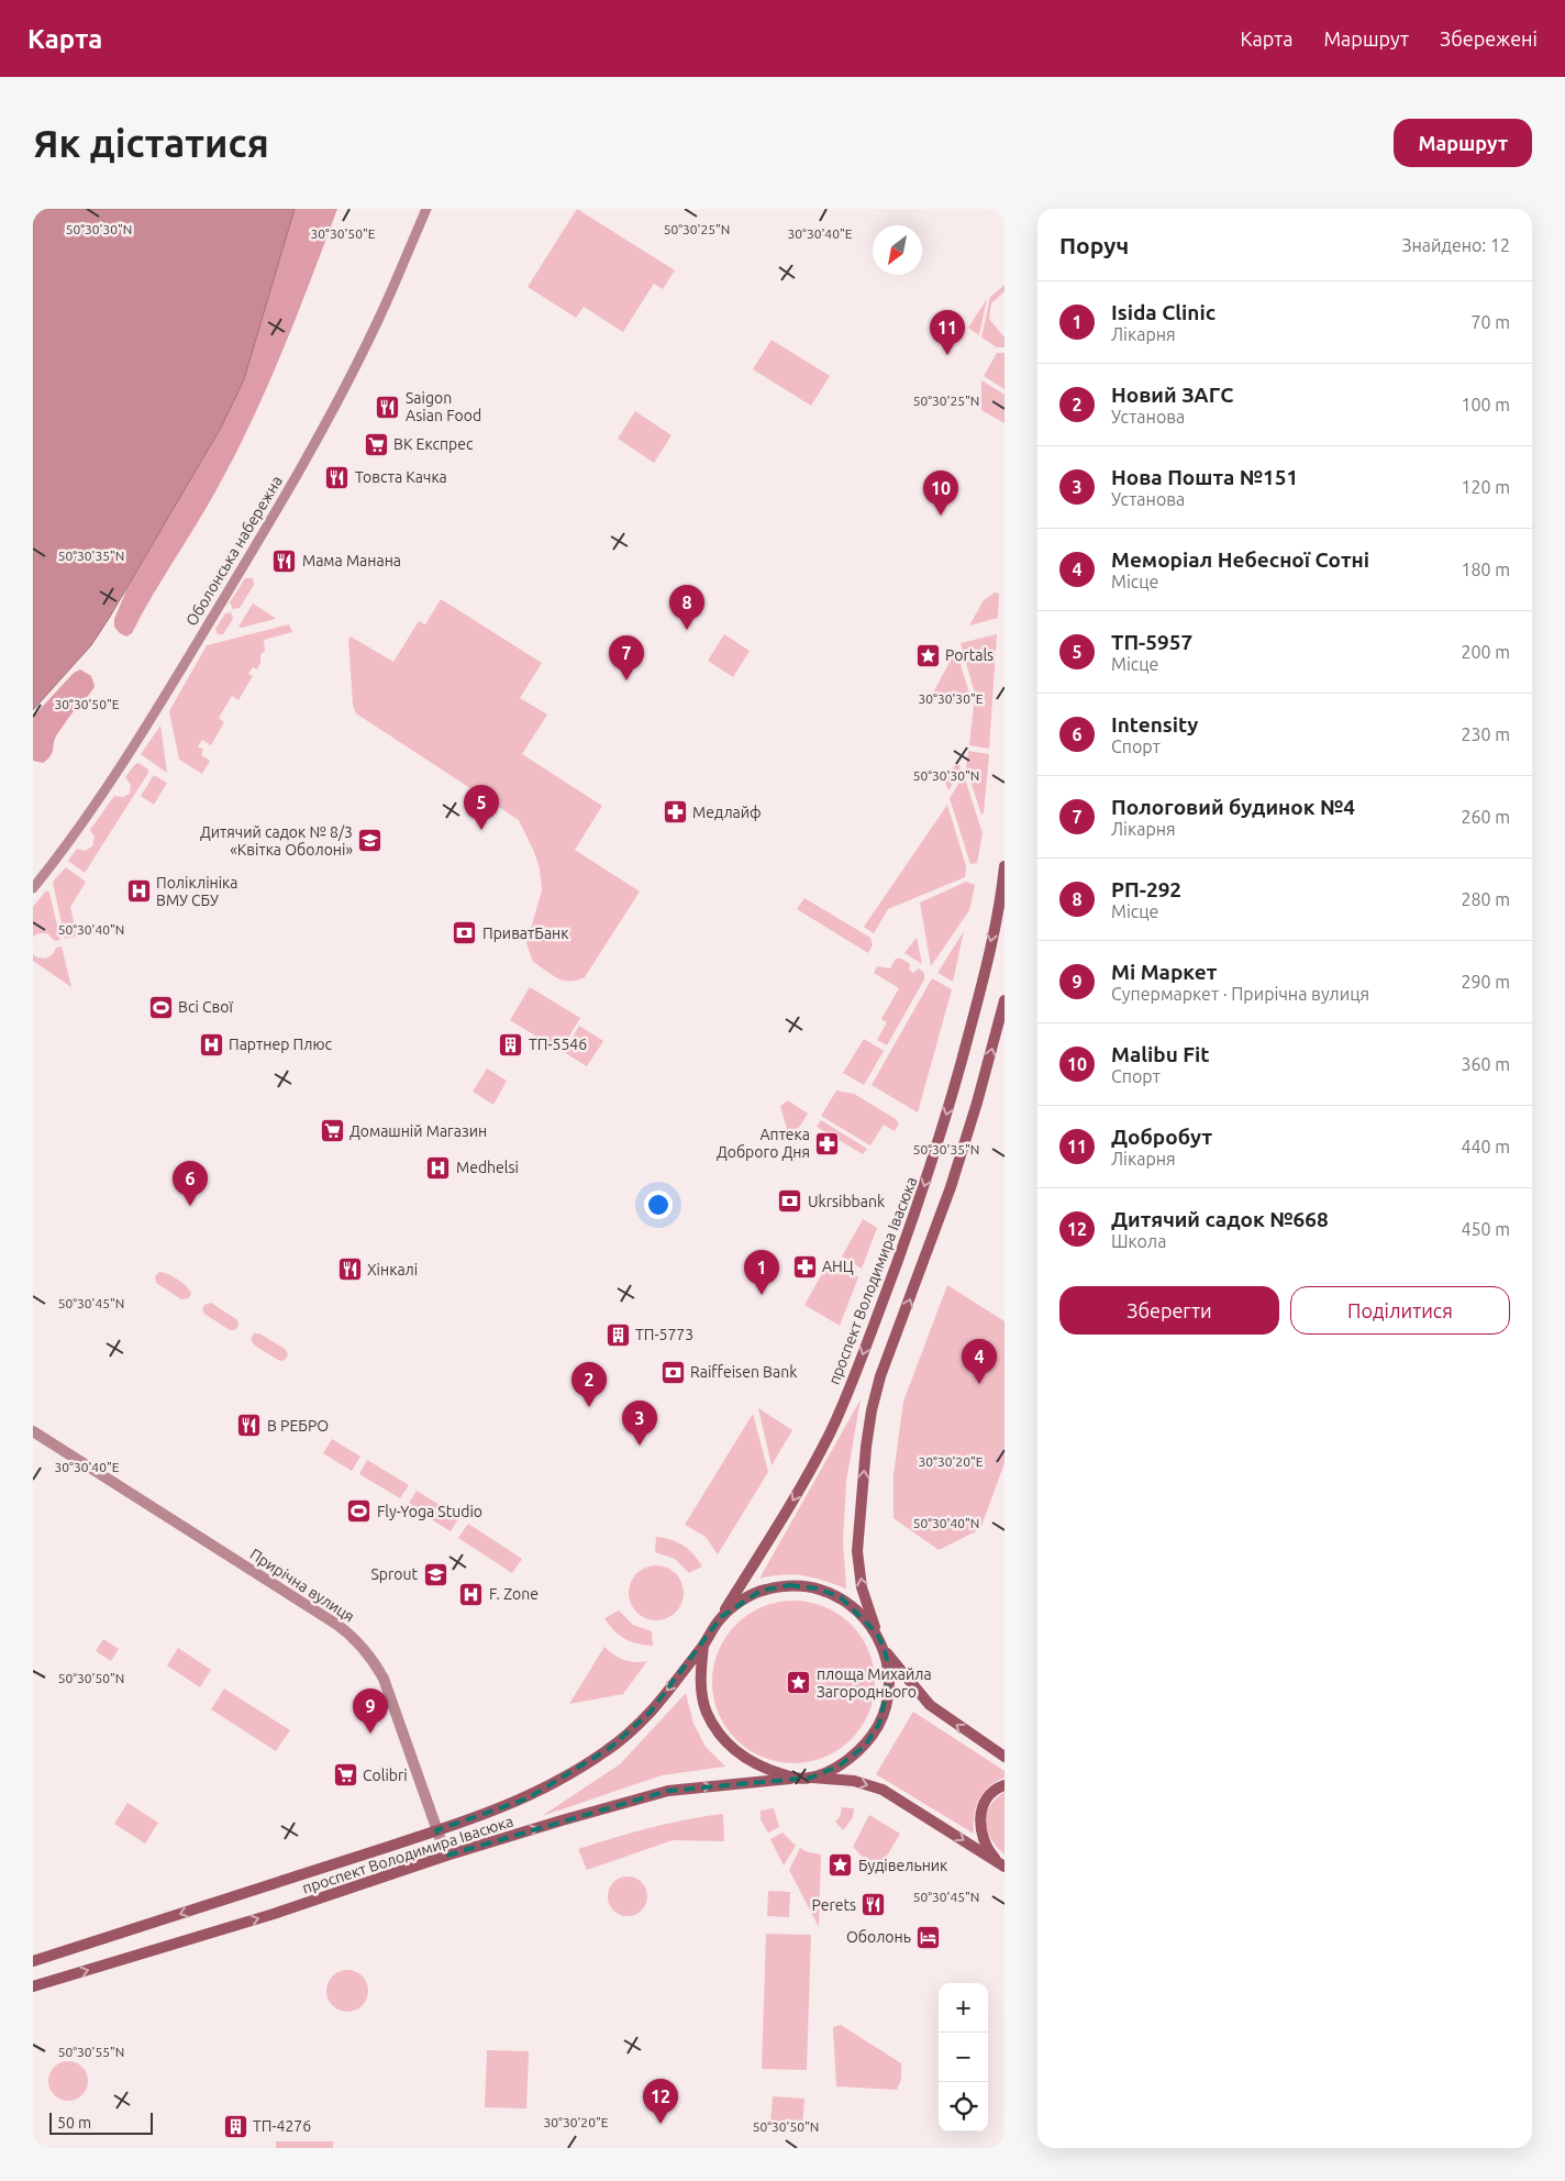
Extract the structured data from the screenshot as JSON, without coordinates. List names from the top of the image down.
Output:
{
  "streets": {
    "main road": ["проспект Володимира Івасюка"],
    "street": ["Оболонська набережна", "Прирічна вулиця"]
  },
  "crossings": [
    ["проспект Володимира Івасюка", "Прирічна вулиця"]
  ],
  "places": {
    "restaurant": [
      "Saigon Asian Food",
      "Товста Качка",
      "Мама Манана",
      "Хінкалі",
      "В РЕБРО",
      "Perets"
    ],
    "supermarket": ["ВК Експрес", "Домашній Магазин", "Colibri"],
    "place": ["Portals", "площа Михайла Загороднього", "Будівельник"],
    "pharmacy": ["Медлайф", "Аптека Доброго Дня", "АНЦ"],
    "school or university": ["Дитячий садок № 8/3 «Квітка Оболоні»", "Sprout"],
    "hospital": [
      "Поліклініка ВМУ СБУ",
      "Партнер Плюс",
      "Medhelsi",
      "F. Zone"
    ],
    "bank": ["ПриватБанк", "Ukrsibbank", "Raiffeisen Bank"],
    "sports": ["Всі Свої", "Fly-Yoga Studio"],
    "building": ["ТП-5546", "ТП-5773", "ТП-4276"],
    "hotel": ["Оболонь"]
  },
  "scale_bar": "50 m",
  "north": "bottom left",
  "page": {
    "header": "Карта",
    "nav": ["Карта", "Маршрут", "Збережені"],
    "buttons": [
      "Маршрут",
      ["Зберегти", "Поділитися"]
    ],
    "title": "Як дістатися",
    "heading": ["Поруч", "Знайдено: 12"],
    "list": [
      {
        "mark": "1",
        "name": "Isida Clinic",
        "note": "Лікарня",
        "value": "70 m"
      },
      {
        "mark": "2",
        "name": "Новий ЗАГС",
        "note": "Установа",
        "value": "100 m"
      },
      {
        "mark": "3",
        "name": "Нова Пошта №151",
        "note": "Установа",
        "value": "120 m"
      },
      {
        "mark": "4",
        "name": "Меморіал Небесної Сотні",
        "note": "Місце",
        "value": "180 m"
      },
      {
        "mark": "5",
        "name": "ТП-5957",
        "note": "Місце",
        "value": "200 m"
      },
      {
        "mark": "6",
        "name": "Intensity",
        "note": "Спорт",
        "value": "230 m"
      },
      {
        "mark": "7",
        "name": "Пологовий будинок №4",
        "note": "Лікарня",
        "value": "260 m"
      },
      {
        "mark": "8",
        "name": "РП-292",
        "note": "Місце",
        "value": "280 m"
      },
      {
        "mark": "9",
        "name": "Мі Маркет",
        "note": "Супермаркет · Прирічна вулиця",
        "value": "290 m"
      },
      {
        "mark": "10",
        "name": "Malibu Fit",
        "note": "Спорт",
        "value": "360 m"
      },
      {
        "mark": "11",
        "name": "Добробут",
        "note": "Лікарня",
        "value": "440 m"
      },
      {
        "mark": "12",
        "name": "Дитячий садок №668",
        "note": "Школа",
        "value": "450 m"
      }
    ],
    "pins": [
      "11",
      "10",
      "8",
      "7",
      "5",
      "6",
      "1",
      "4",
      "2",
      "3",
      "9",
      "12"
    ],
    "map_buttons": ["+", "−"],
    "scale": "50 m"
  },
  "coordinates": [
    "50°30'30\"N",
    "50°30'25\"N",
    "30°30'50\"E",
    "30°30'40\"E",
    "50°30'35\"N",
    "30°30'30\"E",
    "50°30'40\"N",
    "50°30'45\"N",
    "30°30'20\"E",
    "50°30'50\"N",
    "50°30'55\"N"
  ]
}
